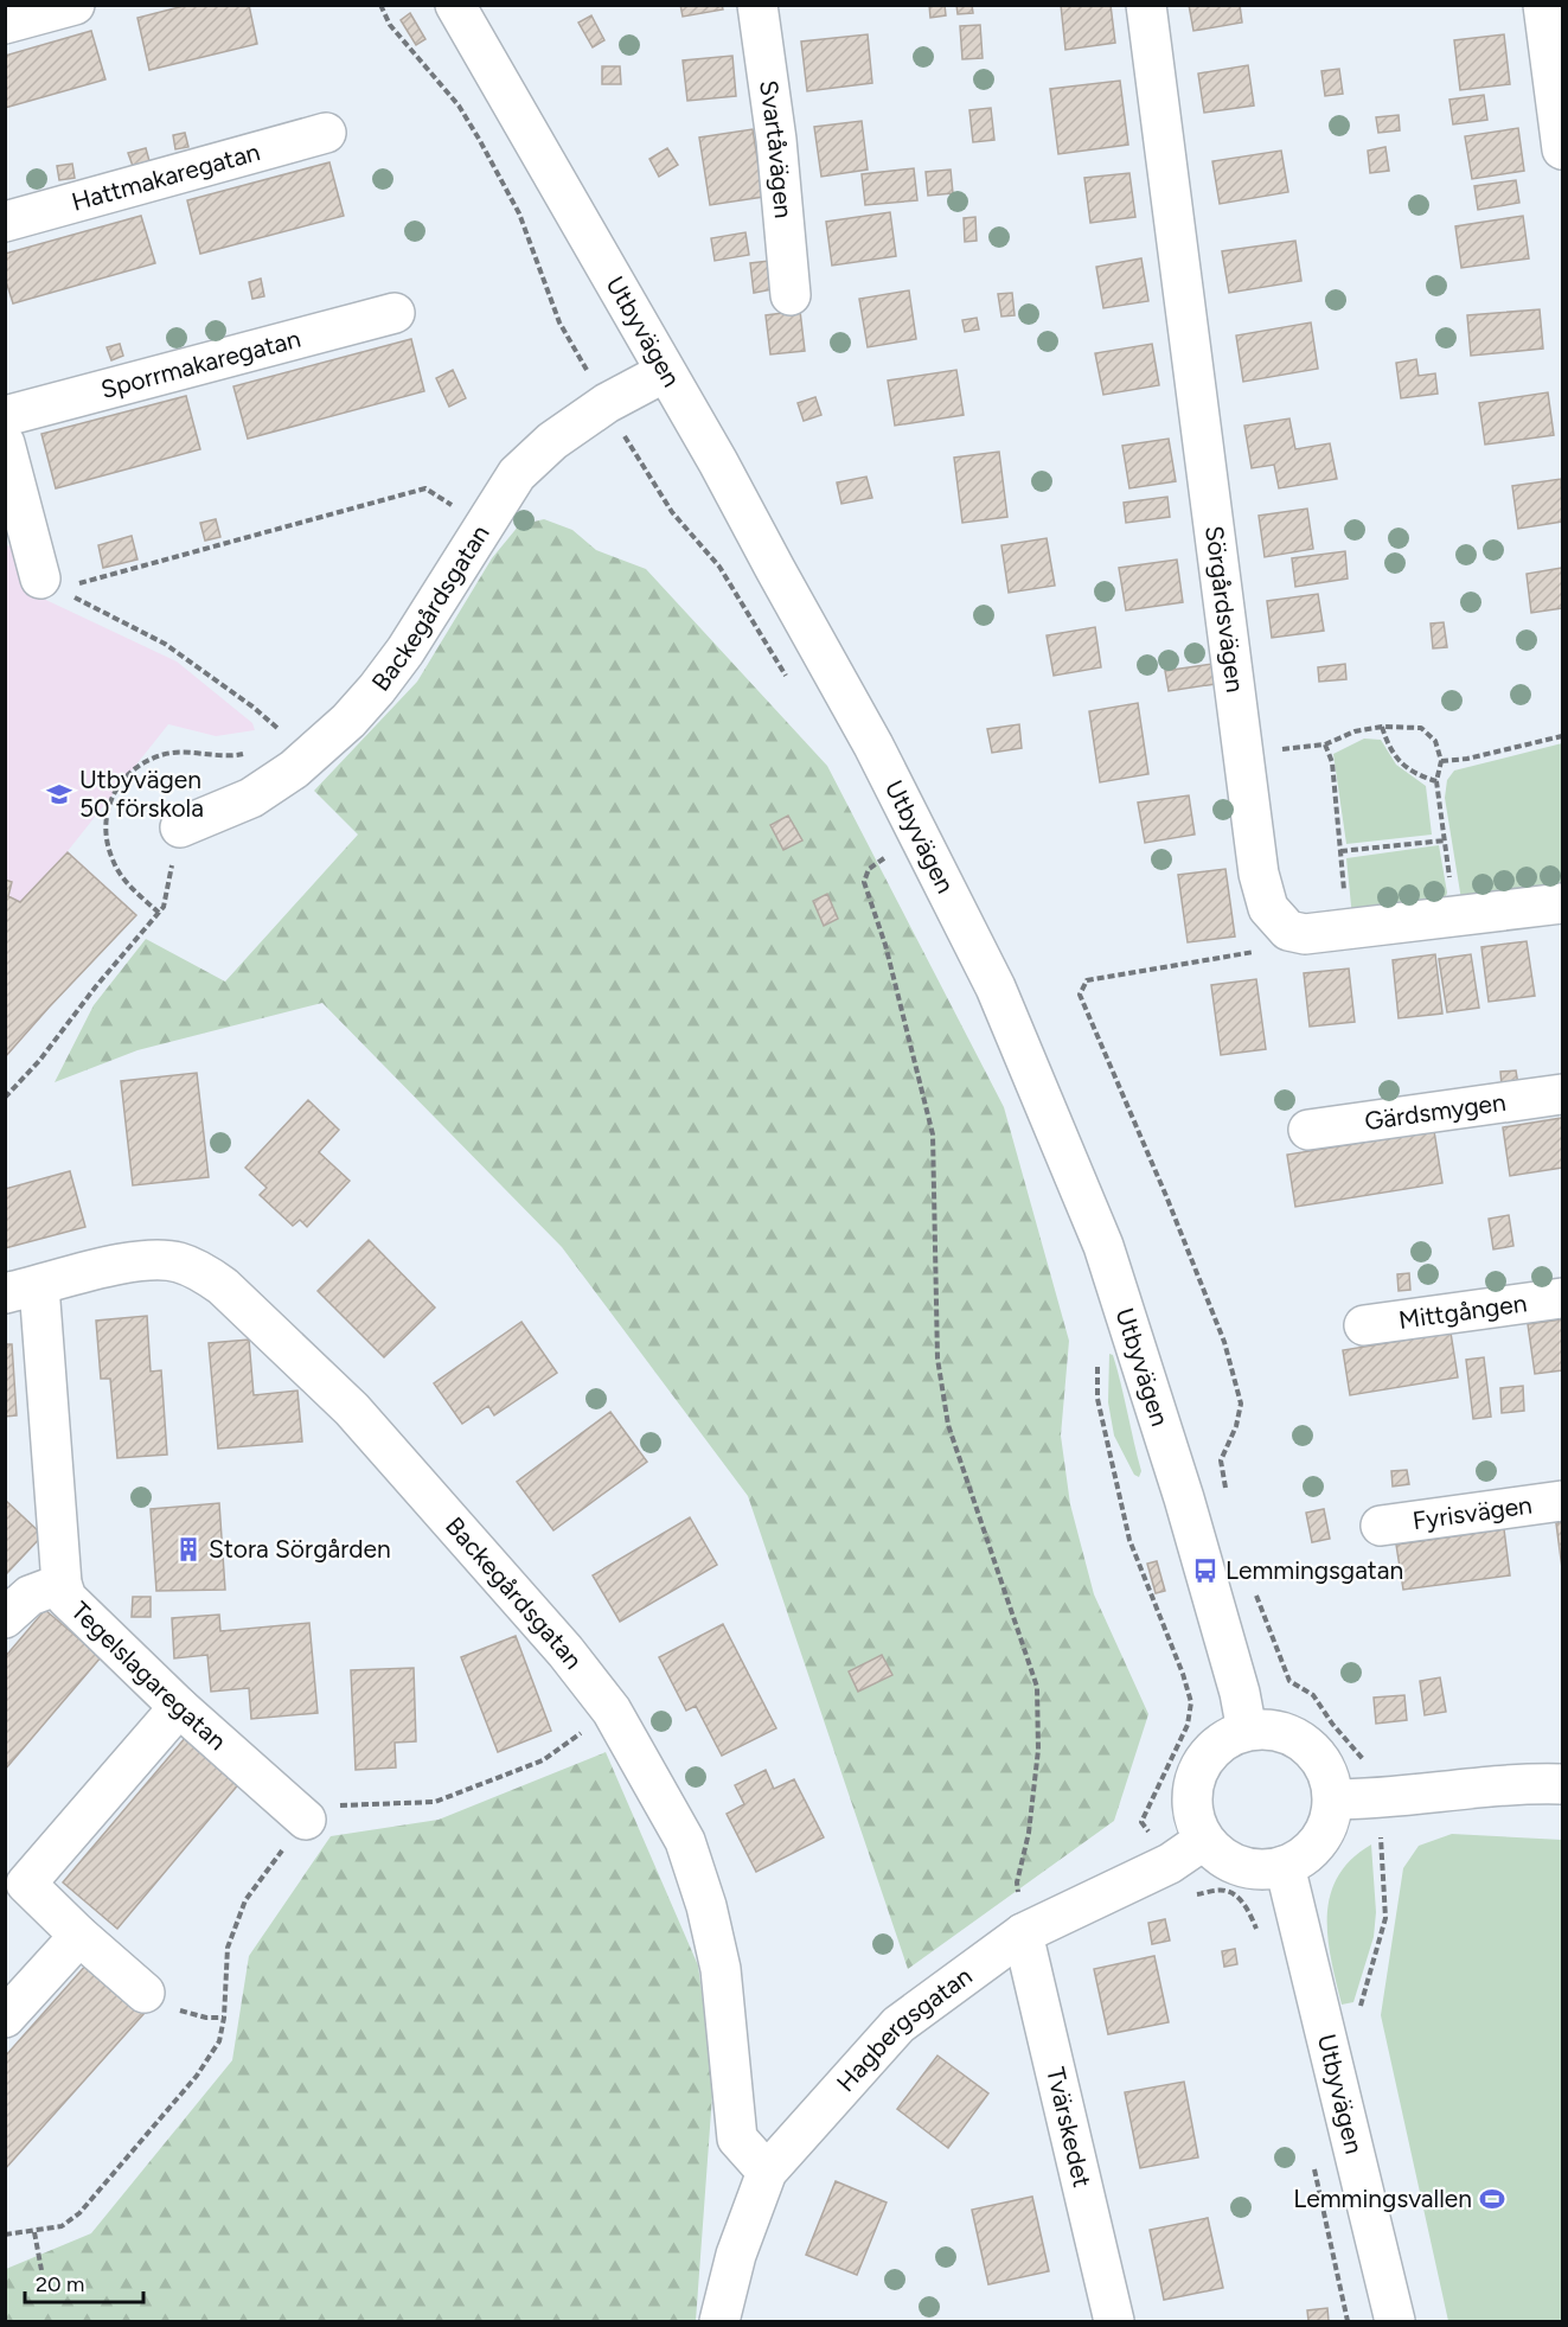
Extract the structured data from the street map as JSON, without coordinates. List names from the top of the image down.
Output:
{
  "streets": {
    "street": [
      "Svartåvägen",
      "Hattmakaregatan",
      "Utbyvägen",
      "Sporrmakaregatan",
      "Backegårdsgatan",
      "Sörgårdsvägen",
      "Gärdsmygen",
      "Mittgången",
      "Fyrisvägen",
      "Tegelslagaregatan",
      "Hagbergsgatan",
      "Tvärskedet"
    ]
  },
  "crossings": [
    ["Utbyvägen", "Backegårdsgatan"],
    ["Utbyvägen", "Hagbergsgatan"],
    ["Backegårdsgatan", "Tegelslagaregatan"],
    ["Backegårdsgatan", "Hagbergsgatan"],
    ["Hagbergsgatan", "Tvärskedet"]
  ],
  "places": {
    "school or university": ["Utbyvägen 50 förskola"],
    "building": ["Stora Sörgården"],
    "bus stop": ["Lemmingsgatan"],
    "sports": ["Lemmingsvallen"]
  },
  "scale_bar": "20 m"
}
